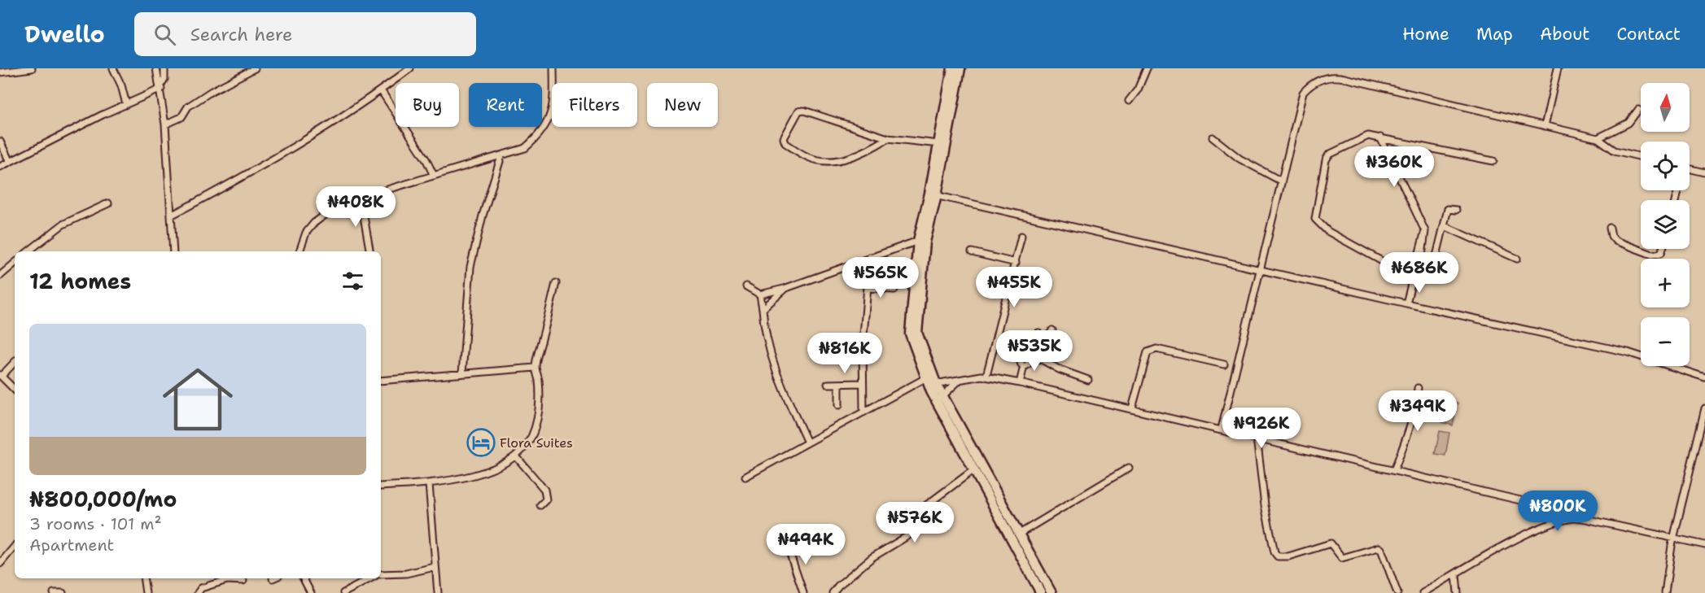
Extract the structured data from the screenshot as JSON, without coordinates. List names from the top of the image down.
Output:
{
  "places": {
    "hotel": ["Flora Suites"]
  },
  "north": "top",
  "page": {
    "header": "Dwello",
    "search": "Search here",
    "nav": [
      "Home",
      "Map",
      "About",
      "Contact"
    ],
    "map_buttons": ["+", "−"],
    "chip": [
      "Buy",
      "Rent",
      "Filters",
      "New"
    ],
    "price": [
      "₦360K",
      "₦408K",
      "₦686K",
      "₦565K",
      "₦455K",
      "₦535K",
      "₦816K",
      "₦349K",
      "₦926K",
      "₦800K",
      "₦576K",
      "₦494K"
    ],
    "heading": "12 homes",
    "list": [
      {
        "name": "₦800,000/mo",
        "note": "3 rooms · 101 m² · Apartment"
      }
    ]
  }
}
